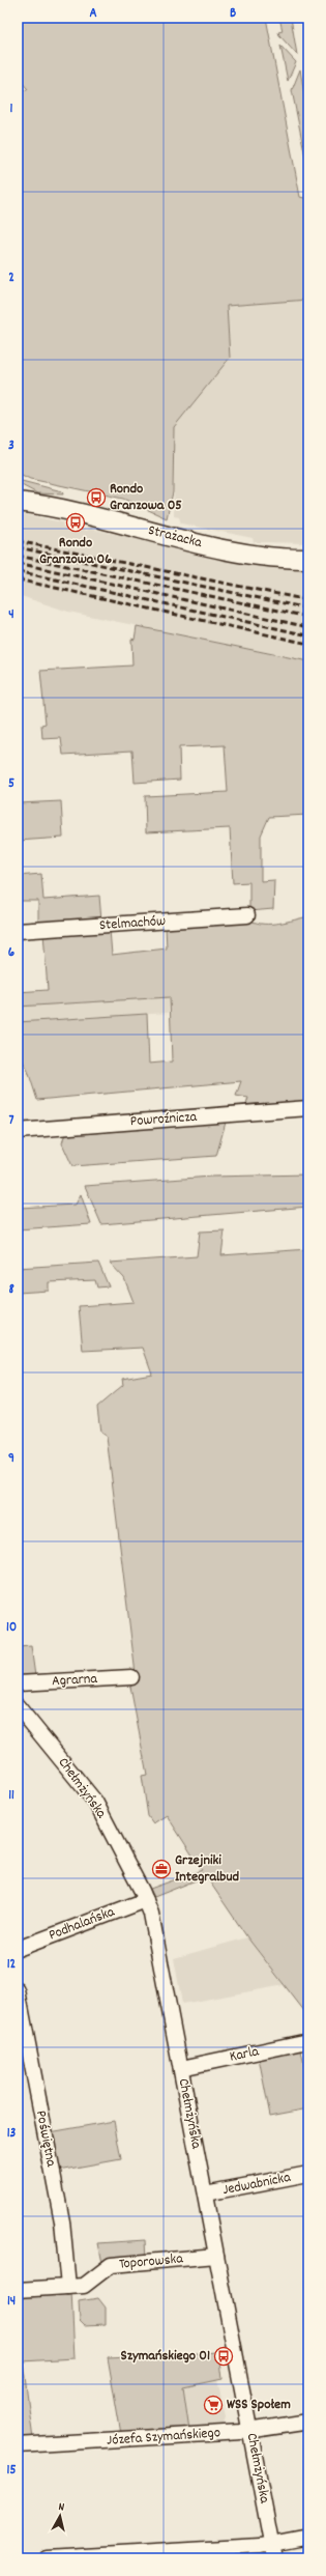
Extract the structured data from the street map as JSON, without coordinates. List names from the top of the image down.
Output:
{
  "streets": {
    "main road": ["Strażacka"],
    "street": [
      "Stelmachów",
      "Powroźnicza",
      "Agrarna",
      "Chełmżyńska",
      "Podhalańska",
      "Karla",
      "Poświętna",
      "Jedwabnicka",
      "Toporowska",
      "Józefa Szymańskiego"
    ]
  },
  "crossings": [
    ["Chełmżyńska", "Podhalańska"],
    ["Chełmżyńska", "Karla"],
    ["Chełmżyńska", "Jedwabnicka"],
    ["Chełmżyńska", "Toporowska"],
    ["Chełmżyńska", "Józefa Szymańskiego"],
    ["Poświętna", "Toporowska"]
  ],
  "places": {
    "bus stop": ["Rondo Granzowa 05", "Rondo Granzowa 06", "Szymańskiego 01"],
    "office": ["Grzejniki Integralbud"],
    "supermarket": ["WSS Społem"]
  },
  "north": "top",
  "grid": {
    "columns": ["A", "B"],
    "rows": [
      "1",
      "2",
      "3",
      "4",
      "5",
      "6",
      "7",
      "8",
      "9",
      "10",
      "11",
      "12",
      "13",
      "14",
      "15"
    ]
  }
}
